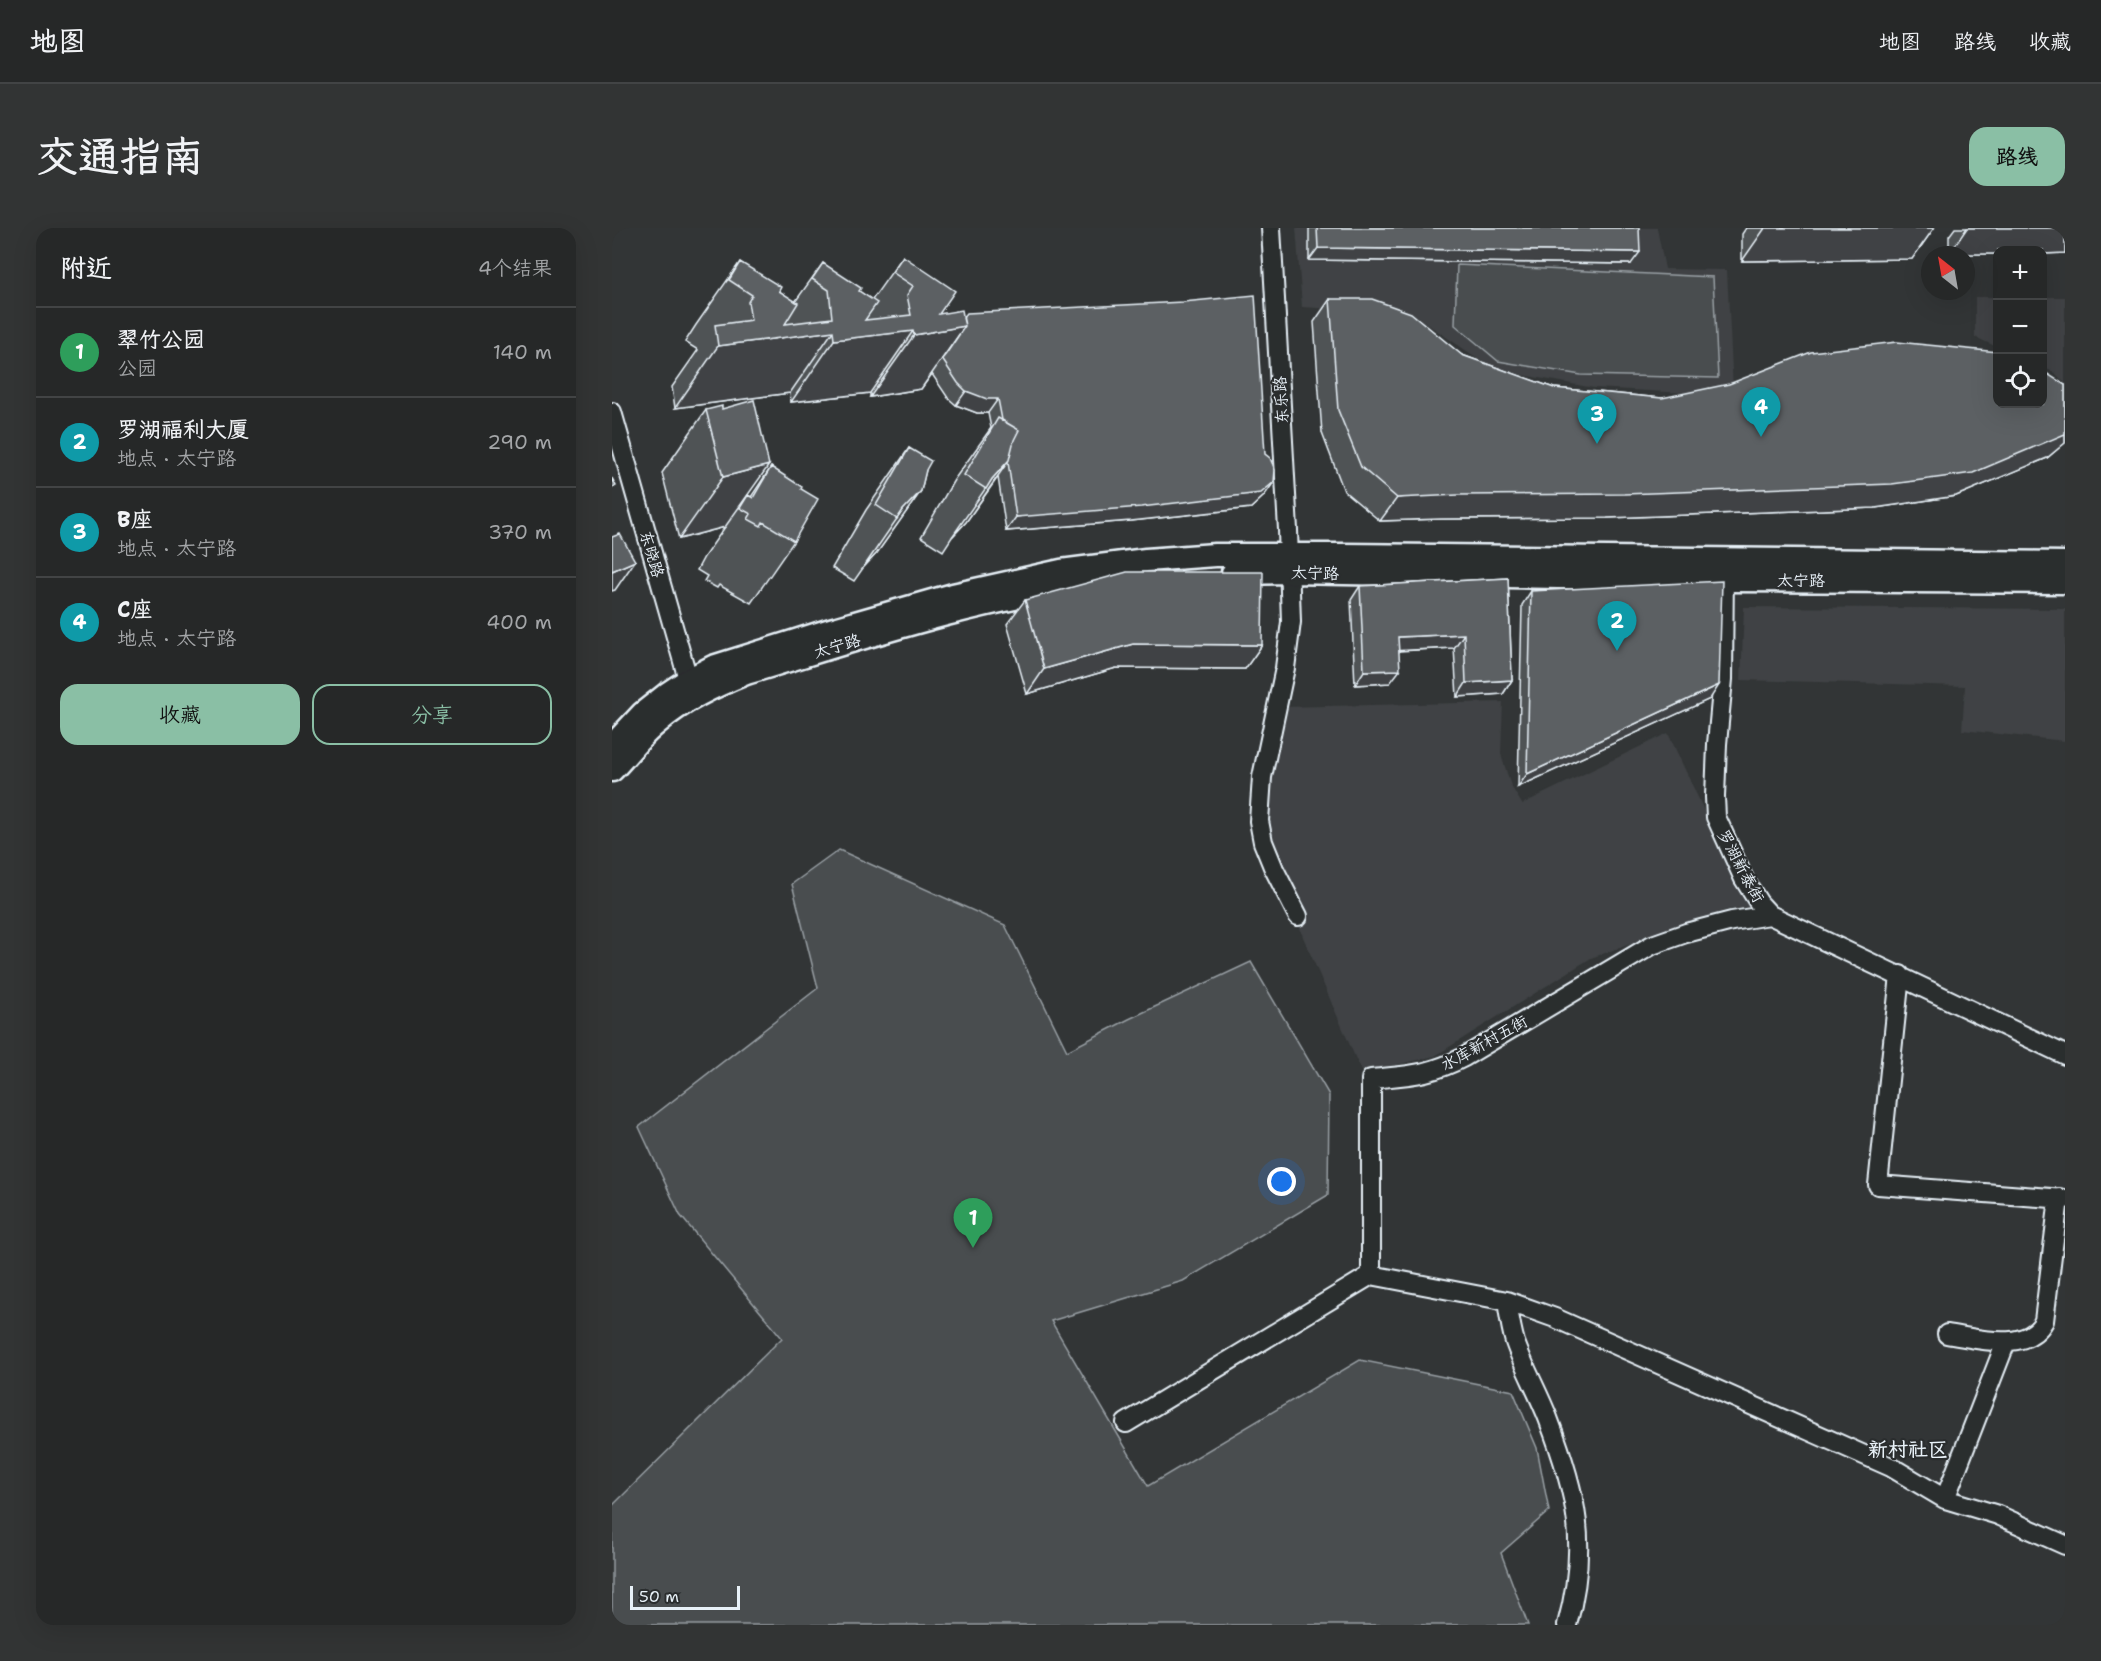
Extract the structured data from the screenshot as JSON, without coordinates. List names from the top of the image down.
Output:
{
  "streets": {
    "main road": ["太宁路"],
    "street": [
      "东乐路",
      "东晓路",
      "罗湖新泰街",
      "水库新村五街"
    ]
  },
  "crossings": [
    ["东乐路", "太宁路"],
    ["东晓路", "太宁路"],
    ["太宁路", "罗湖新泰街"],
    ["罗湖新泰街", "水库新村五街"]
  ],
  "districts": ["新村社区"],
  "scale_bar": "50 m",
  "north": "top left",
  "page": {
    "header": "地图",
    "nav": ["地图", "路线", "收藏"],
    "buttons": [
      "路线",
      ["收藏", "分享"]
    ],
    "title": "交通指南",
    "heading": ["附近", "4个结果"],
    "map_buttons": ["+", "−"],
    "list": [
      {
        "mark": "1",
        "name": "翠竹公园",
        "note": "公园",
        "value": "140 m"
      },
      {
        "mark": "2",
        "name": "罗湖福利大厦",
        "note": "地点 · 太宁路",
        "value": "290 m"
      },
      {
        "mark": "3",
        "name": "B座",
        "note": "地点 · 太宁路",
        "value": "370 m"
      },
      {
        "mark": "4",
        "name": "C座",
        "note": "地点 · 太宁路",
        "value": "400 m"
      }
    ],
    "pins": [
      "4",
      "3",
      "2",
      "1"
    ],
    "scale": "50 m"
  }
}
